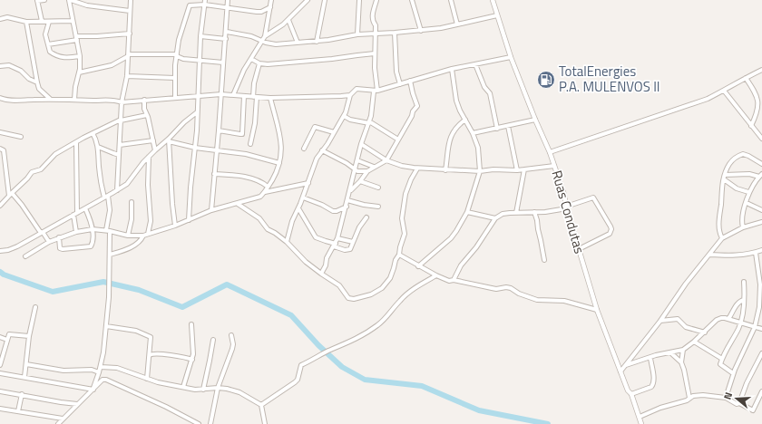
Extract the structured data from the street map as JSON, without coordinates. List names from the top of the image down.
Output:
{
  "streets": {
    "street": ["Ruas Condutas"]
  },
  "places": {
    "fuel station": ["TotalEnergies P.A. MULENVOS II"]
  },
  "north": "left"
}
